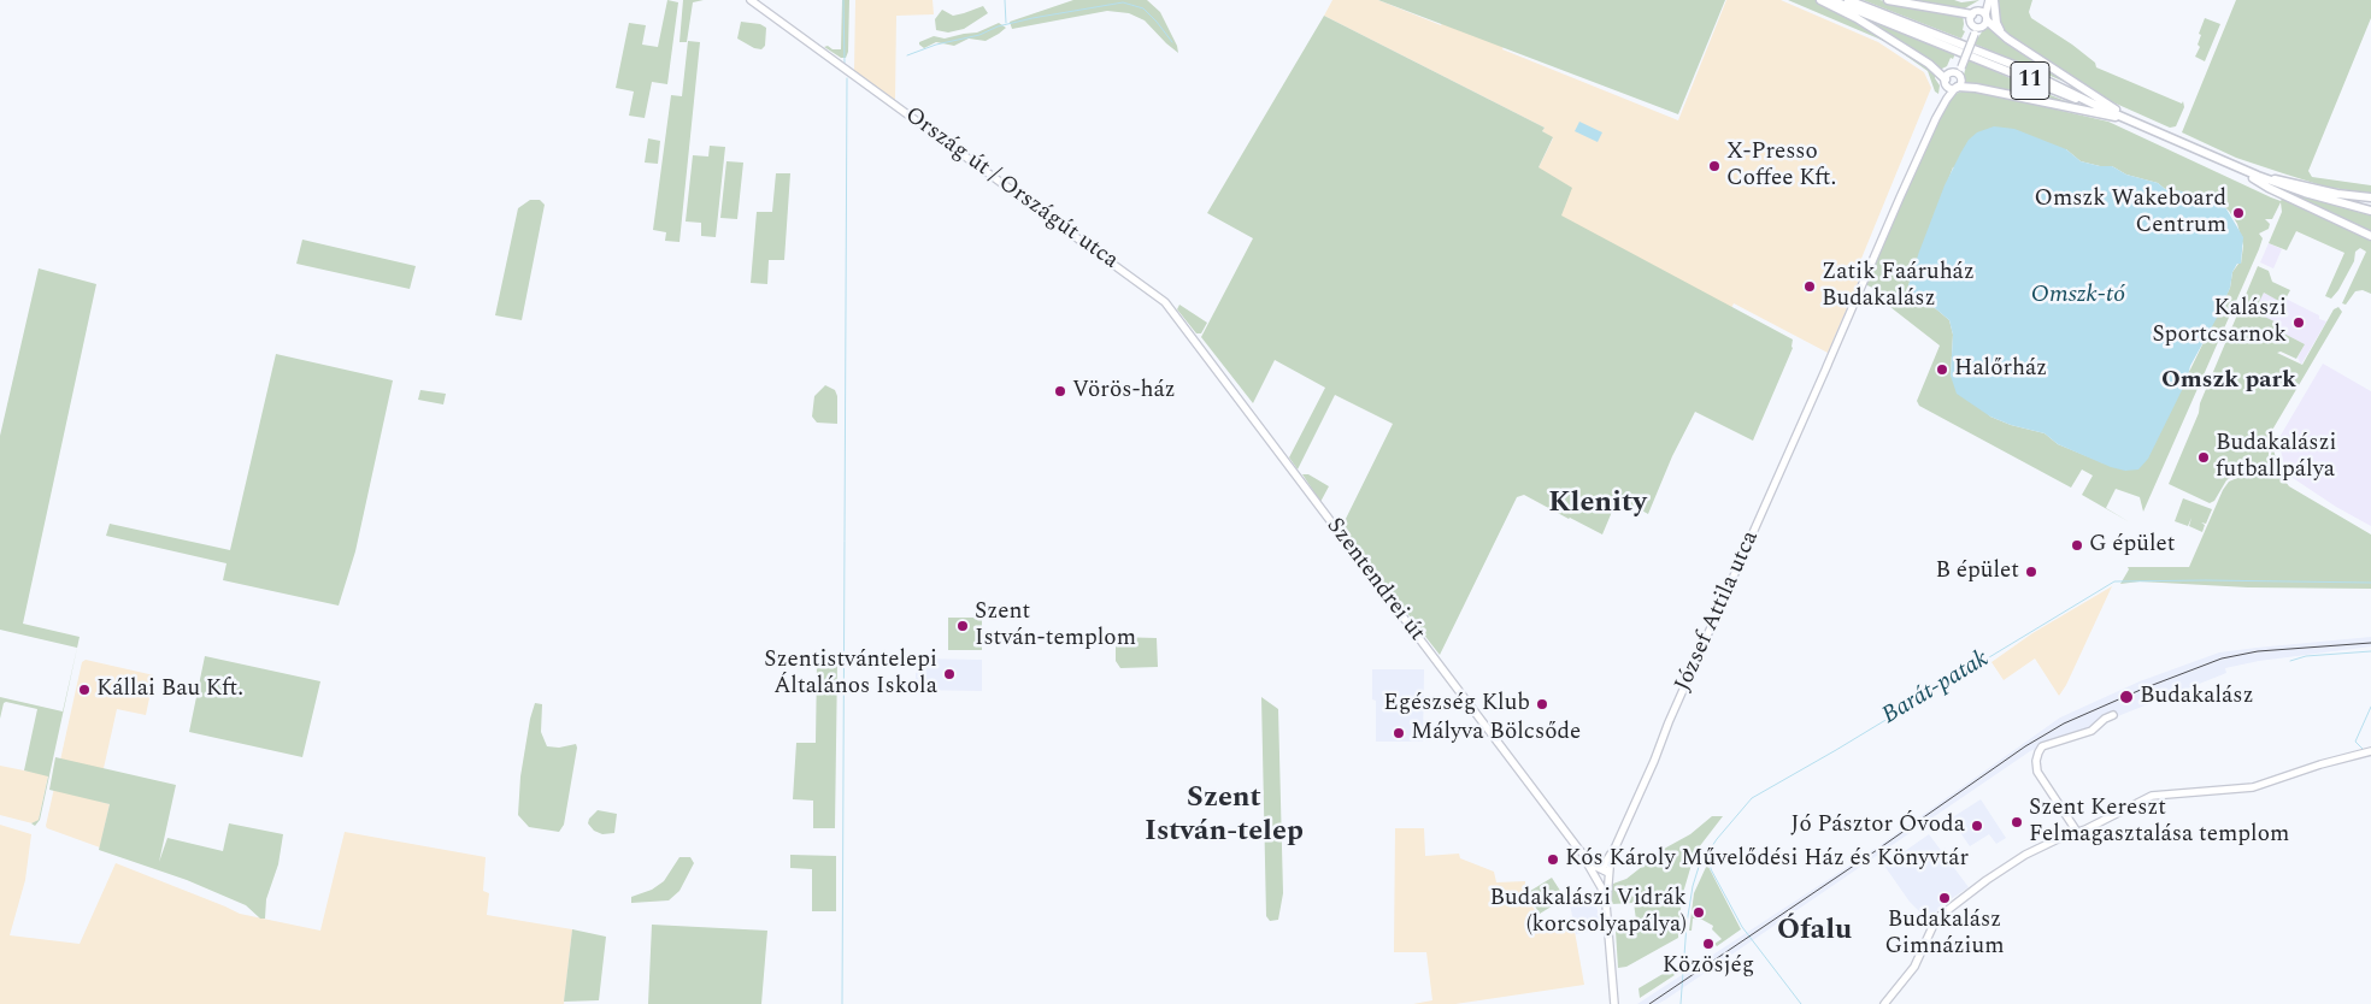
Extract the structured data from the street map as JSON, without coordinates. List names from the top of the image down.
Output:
{
  "streets": {
    "main road": [
      "11",
      "Ország út / Országút utca",
      "Szentendrei út",
      "József Attila utca"
    ]
  },
  "crossings": [
    ["Ország út / Országút utca", "Szentendrei út"]
  ],
  "districts": [
    "Omszk park",
    "Klenity",
    "Szent István-telep",
    "Ófalu"
  ],
  "water": ["Omszk-tó", "Barát-patak"],
  "places": [
    "X-Presso Coffee Kft.",
    "Omszk Wakeboard Centrum",
    "Zatik Faáruház Budakalász",
    "Kalászi Sportcsarnok",
    "Halőrház",
    "Vörös-ház",
    "Budakalászi futballpálya",
    "G épület",
    "B épület",
    "Szent István-templom",
    "Szentistvántelepi Általános Iskola",
    "Kállai Bau Kft.",
    "Budakalász",
    "Egészség Klub",
    "Mályva Bölcsőde",
    "Szent Kereszt Felmagasztalása templom",
    "Jó Pásztor Óvoda",
    "Kós Károly Művelődési Ház és Könyvtár",
    "Budakalász Gimnázium",
    "Budakalászi Vidrák (korcsolyapálya)",
    "Közösjég"
  ]
}
